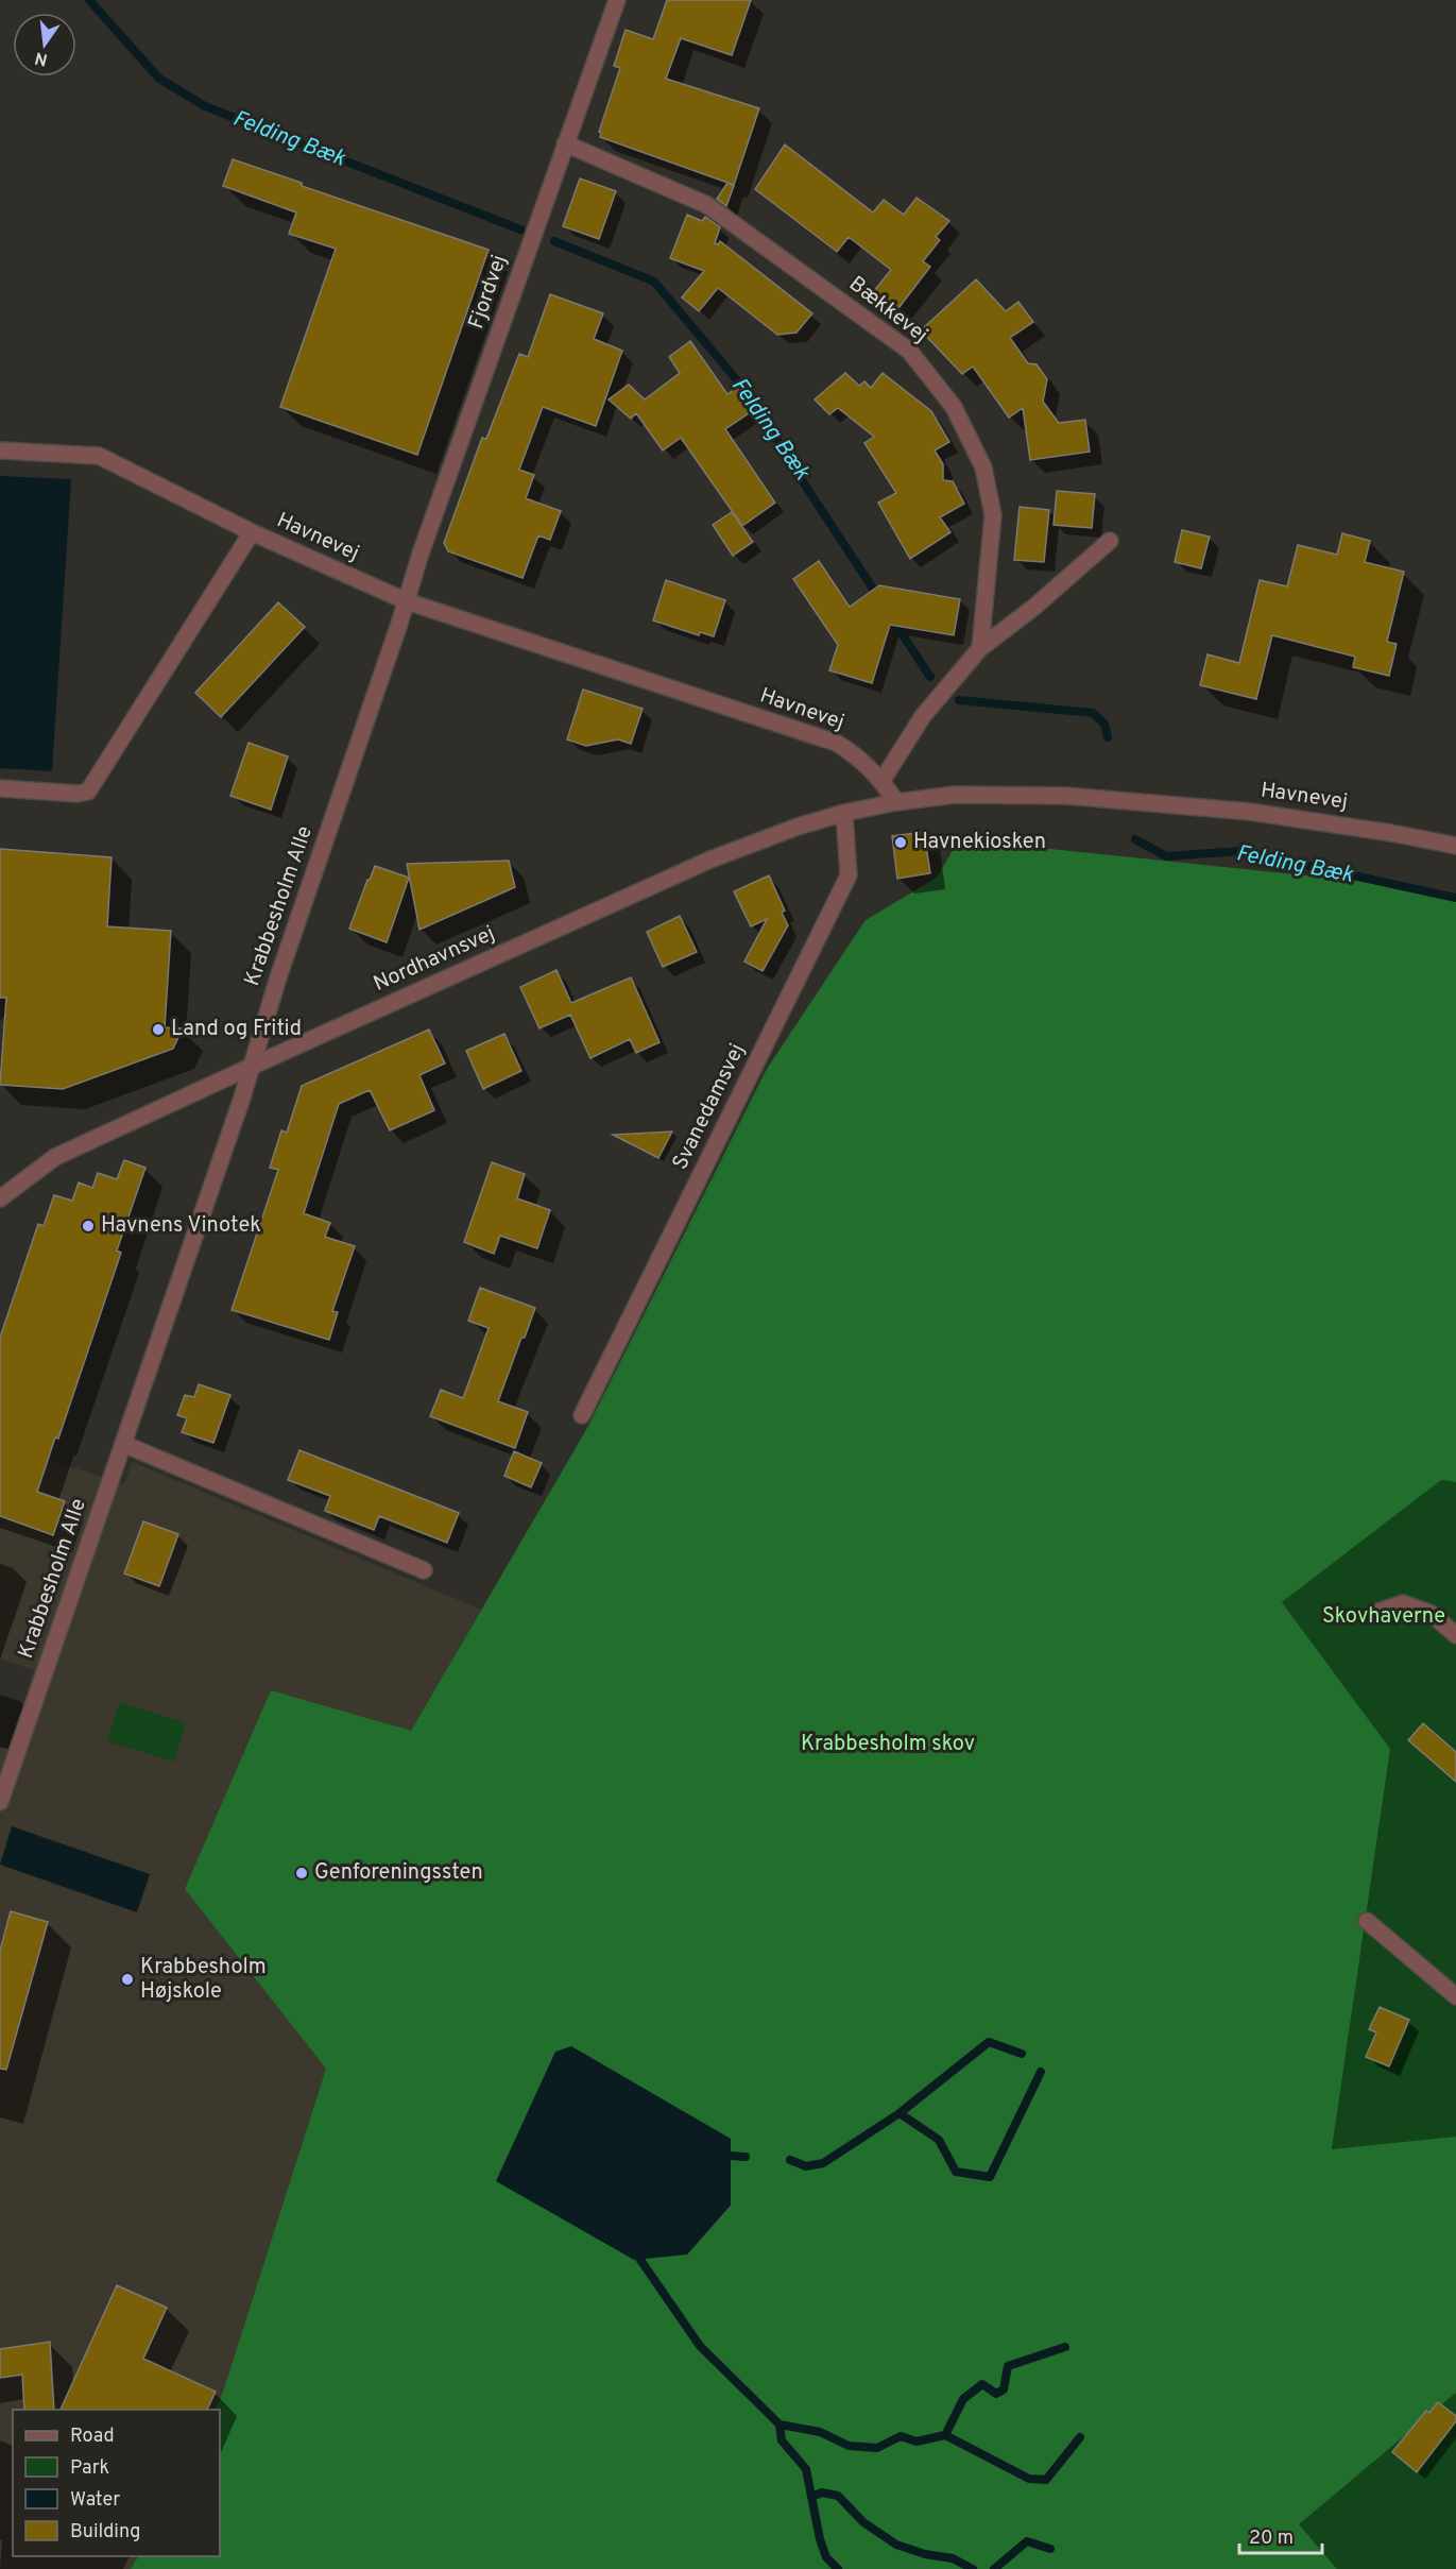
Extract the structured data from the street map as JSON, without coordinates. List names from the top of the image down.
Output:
{
  "streets": {
    "street": [
      "Fjordvej",
      "Bækkevej",
      "Havnevej",
      "Krabbesholm Alle",
      "Nordhavnsvej",
      "Svanedamsvej"
    ]
  },
  "crossings": [
    ["Fjordvej", "Bækkevej"],
    ["Fjordvej", "Havnevej"],
    ["Fjordvej", "Krabbesholm Alle"],
    ["Havnevej", "Krabbesholm Alle"],
    ["Havnevej", "Nordhavnsvej"],
    ["Krabbesholm Alle", "Nordhavnsvej"],
    ["Nordhavnsvej", "Svanedamsvej"]
  ],
  "water": ["Felding Bæk"],
  "parks": ["Skovhaverne", "Krabbesholm skov"],
  "places": [
    "Havnekiosken",
    "Land og Fritid",
    "Havnens Vinotek",
    "Genforeningssten",
    "Krabbesholm Højskole"
  ],
  "legend": [
    "Road",
    "Park",
    "Water",
    "Building"
  ],
  "scale_bar": "20 m",
  "north": "bottom"
}
